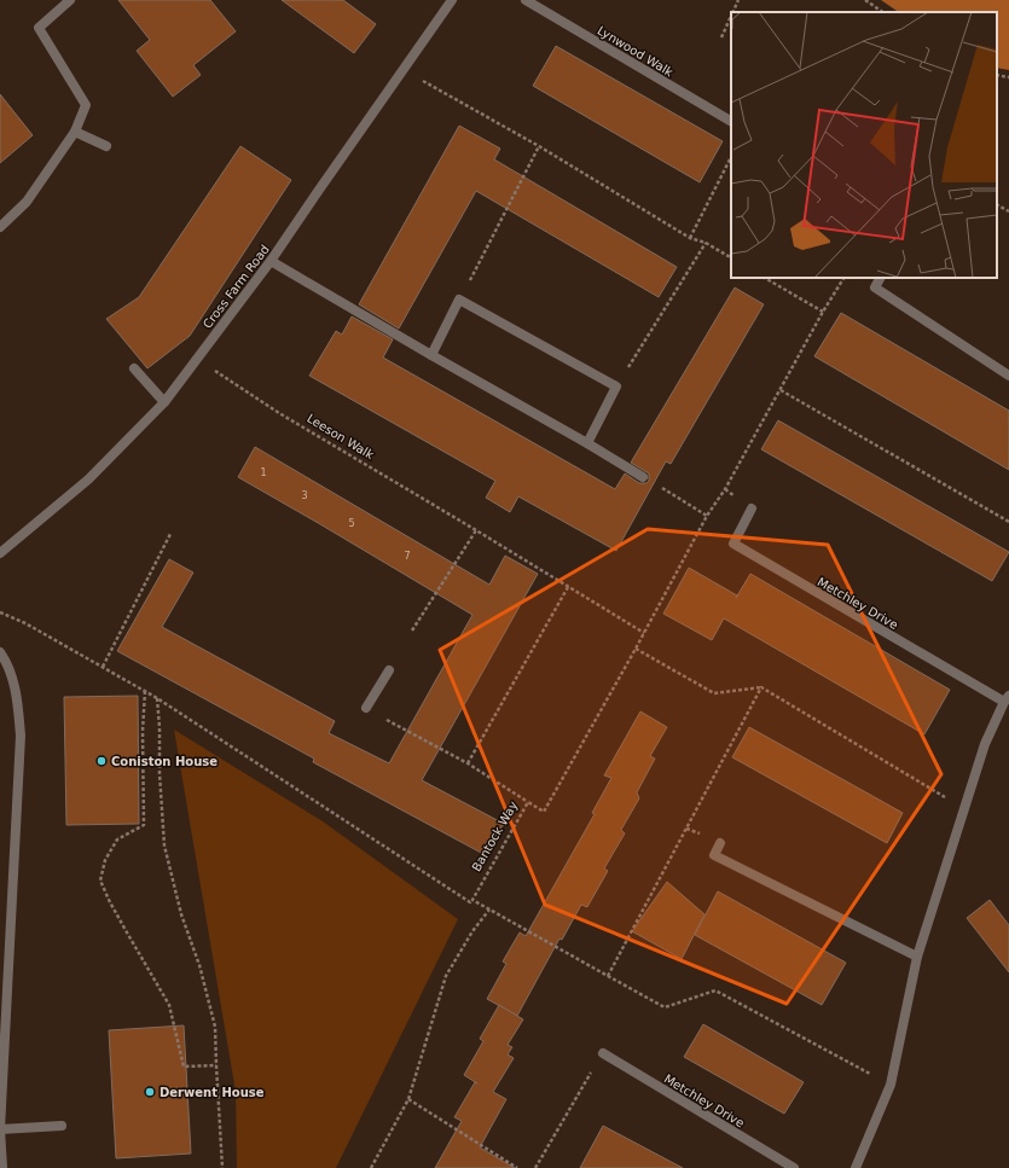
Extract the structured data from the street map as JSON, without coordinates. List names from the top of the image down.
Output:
{
  "streets": {
    "street": ["Lynwood Walk", "Cross Farm Road", "Metchley Drive"],
    "path": ["Leeson Walk", "Bantock Way"]
  },
  "crossings": [
    ["Cross Farm Road", "Leeson Walk"],
    ["Leeson Walk", "Bantock Way"]
  ],
  "places": ["Coniston House", "Derwent House"],
  "house_numbers": [
    "1",
    "3",
    "5",
    "7"
  ]
}
